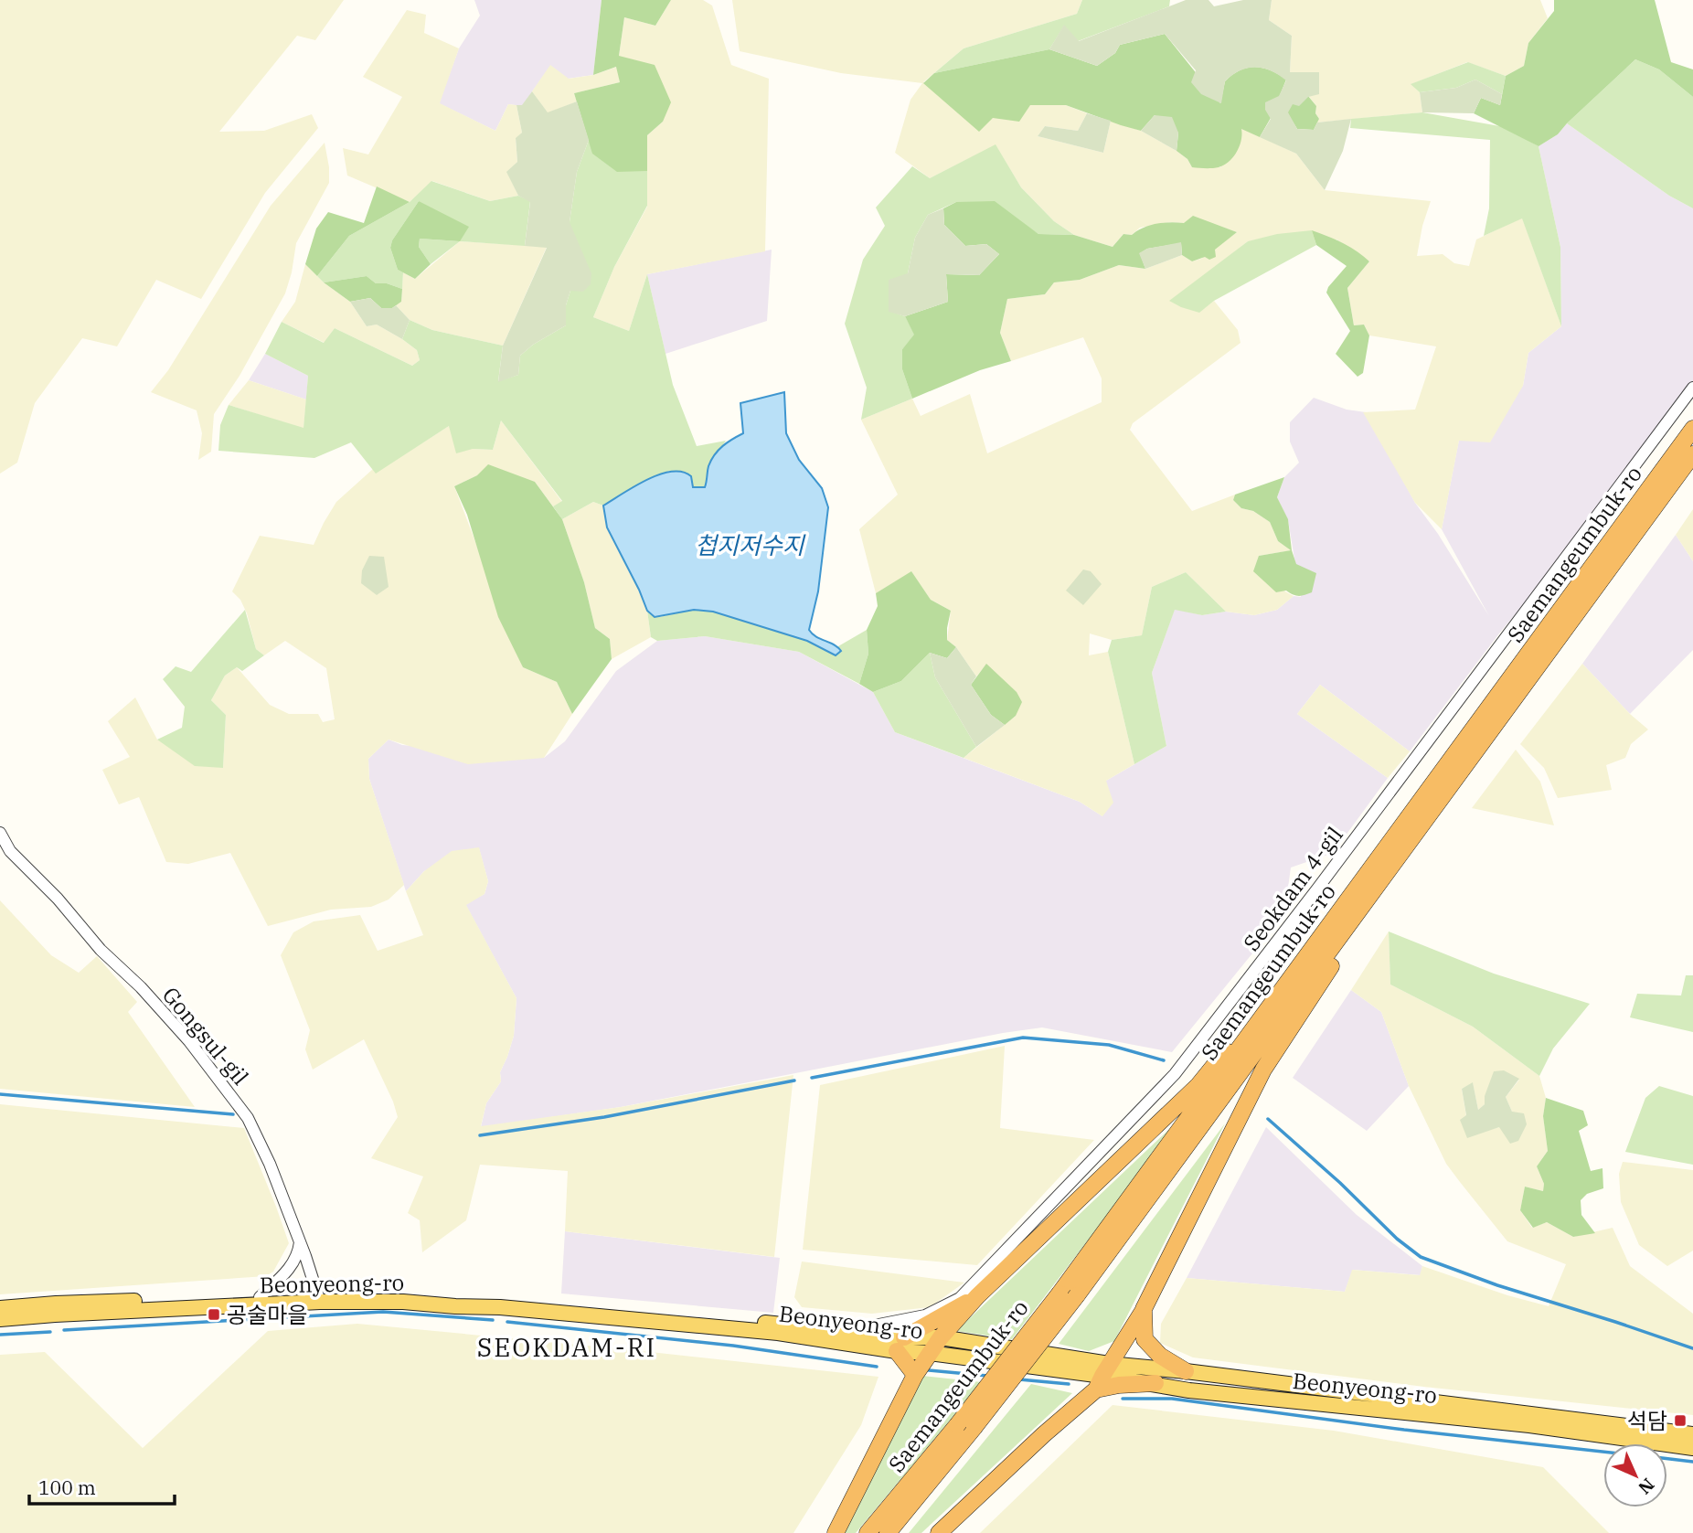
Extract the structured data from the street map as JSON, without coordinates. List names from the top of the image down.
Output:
{
  "streets": {
    "highway": ["Saemangeumbuk-ro"],
    "main road": ["Beonyeong-ro"],
    "street": ["Seokdam 4-gil", "Gongsul-gil"]
  },
  "crossings": [
    ["Seokdam 4-gil", "Beonyeong-ro"],
    ["Gongsul-gil", "Beonyeong-ro"]
  ],
  "districts": ["SEOKDAM-RI"],
  "water": ["첩지저수지"],
  "places": {
    "transit": ["공술마을", "석담"]
  },
  "scale_bar": "100 m",
  "north": "bottom right"
}
